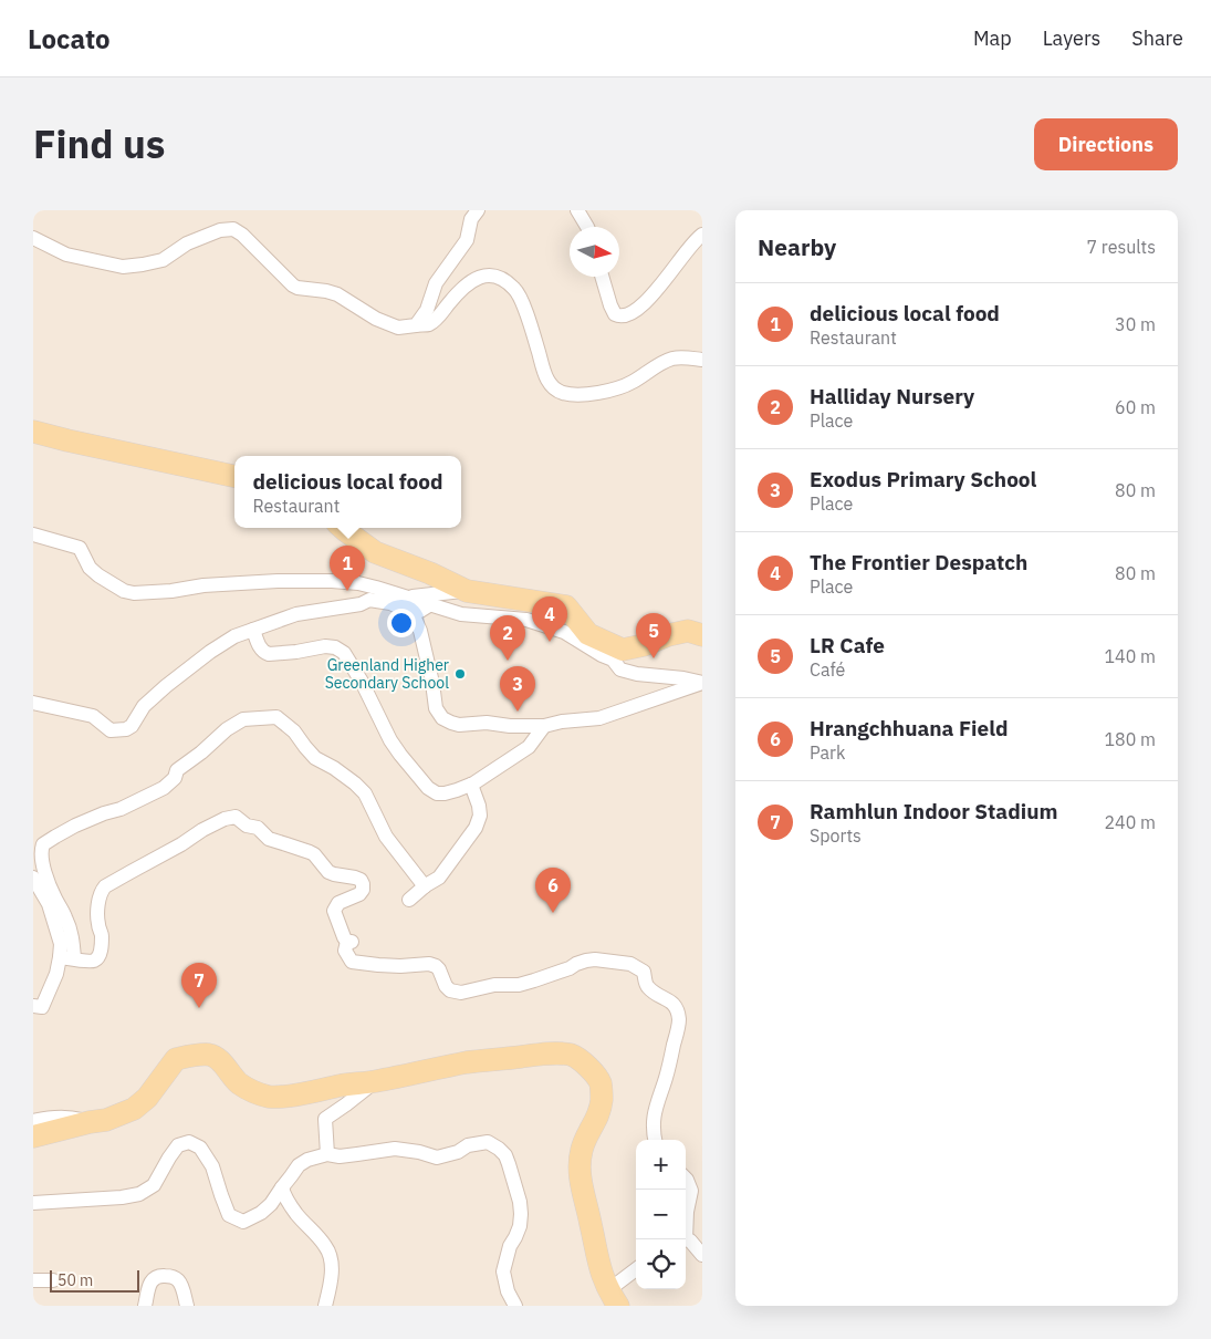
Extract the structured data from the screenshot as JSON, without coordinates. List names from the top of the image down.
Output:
{
  "places": ["Greenland Higher Secondary School"],
  "scale_bar": "50 m",
  "north": "right",
  "page": {
    "header": "Locato",
    "nav": ["Map", "Layers", "Share"],
    "title": "Find us",
    "buttons": "Directions",
    "heading": ["Nearby", "7 results"],
    "list": [
      {
        "mark": "1",
        "name": "delicious local food",
        "note": "Restaurant",
        "value": "30 m"
      },
      {
        "mark": "2",
        "name": "Halliday Nursery",
        "note": "Place",
        "value": "60 m"
      },
      {
        "mark": "3",
        "name": "Exodus Primary School",
        "note": "Place",
        "value": "80 m"
      },
      {
        "mark": "4",
        "name": "The Frontier Despatch",
        "note": "Place",
        "value": "80 m"
      },
      {
        "mark": "5",
        "name": "LR Cafe",
        "note": "Café",
        "value": "140 m"
      },
      {
        "mark": "6",
        "name": "Hrangchhuana Field",
        "note": "Park",
        "value": "180 m"
      },
      {
        "mark": "7",
        "name": "Ramhlun Indoor Stadium",
        "note": "Sports",
        "value": "240 m"
      }
    ],
    "popup": ["delicious local food", "Restaurant"],
    "pins": [
      "1",
      "4",
      "5",
      "2",
      "3",
      "6",
      "7"
    ],
    "map_buttons": ["+", "−"],
    "scale": "50 m"
  }
}
